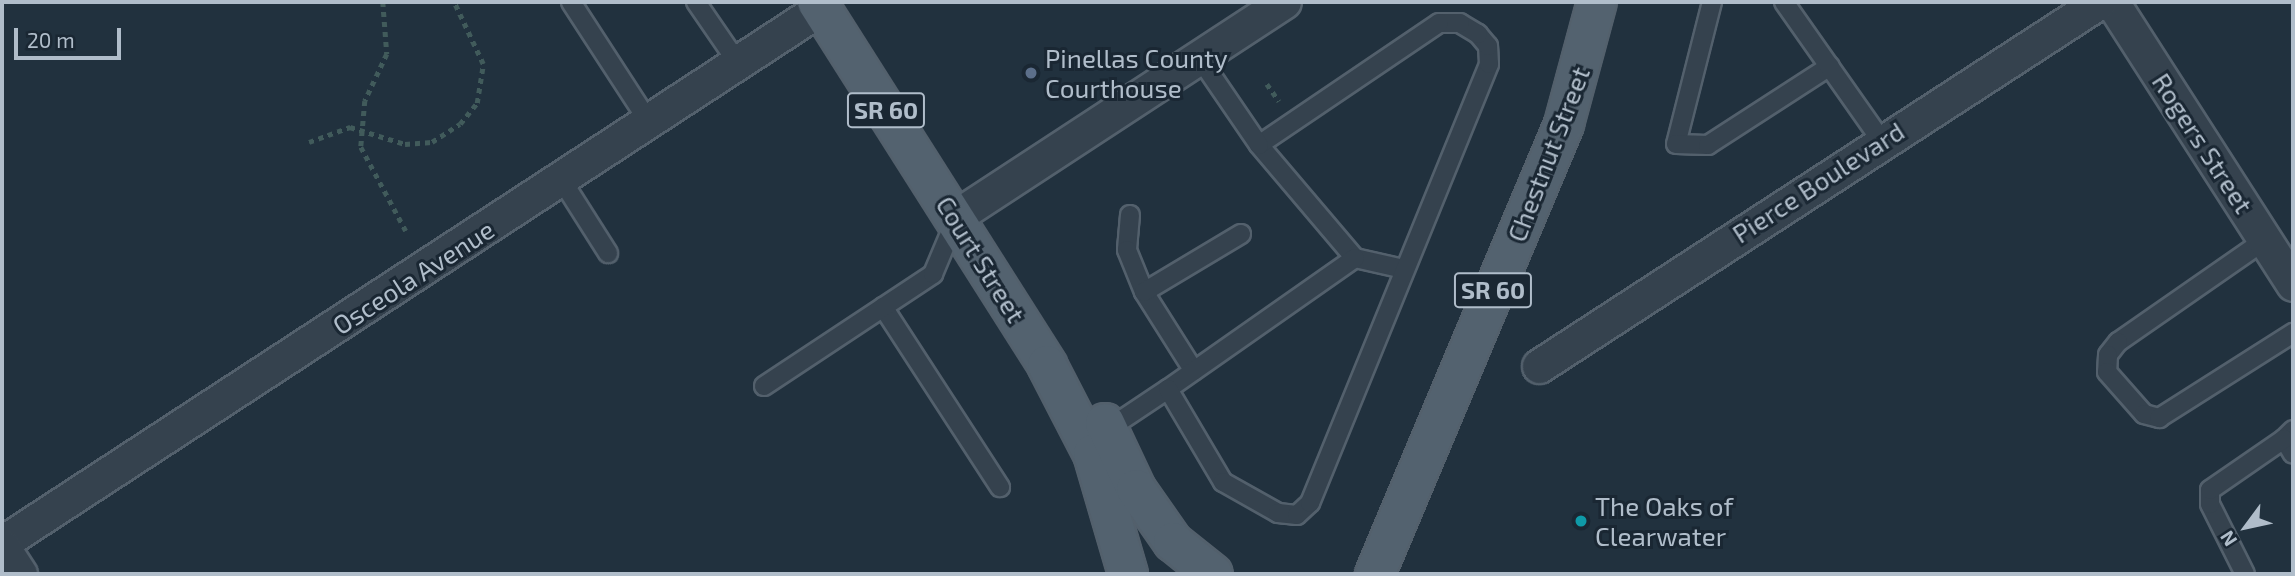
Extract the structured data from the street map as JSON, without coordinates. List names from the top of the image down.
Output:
{
  "streets": {
    "main road": ["SR 60", "Chestnut Street", "Court Street"],
    "street": ["Rogers Street", "Pierce Boulevard", "Osceola Avenue"]
  },
  "crossings": [
    ["Court Street", "Osceola Avenue"]
  ],
  "places": ["Pinellas County Courthouse", "The Oaks of Clearwater"],
  "scale_bar": "20 m",
  "north": "bottom left"
}
